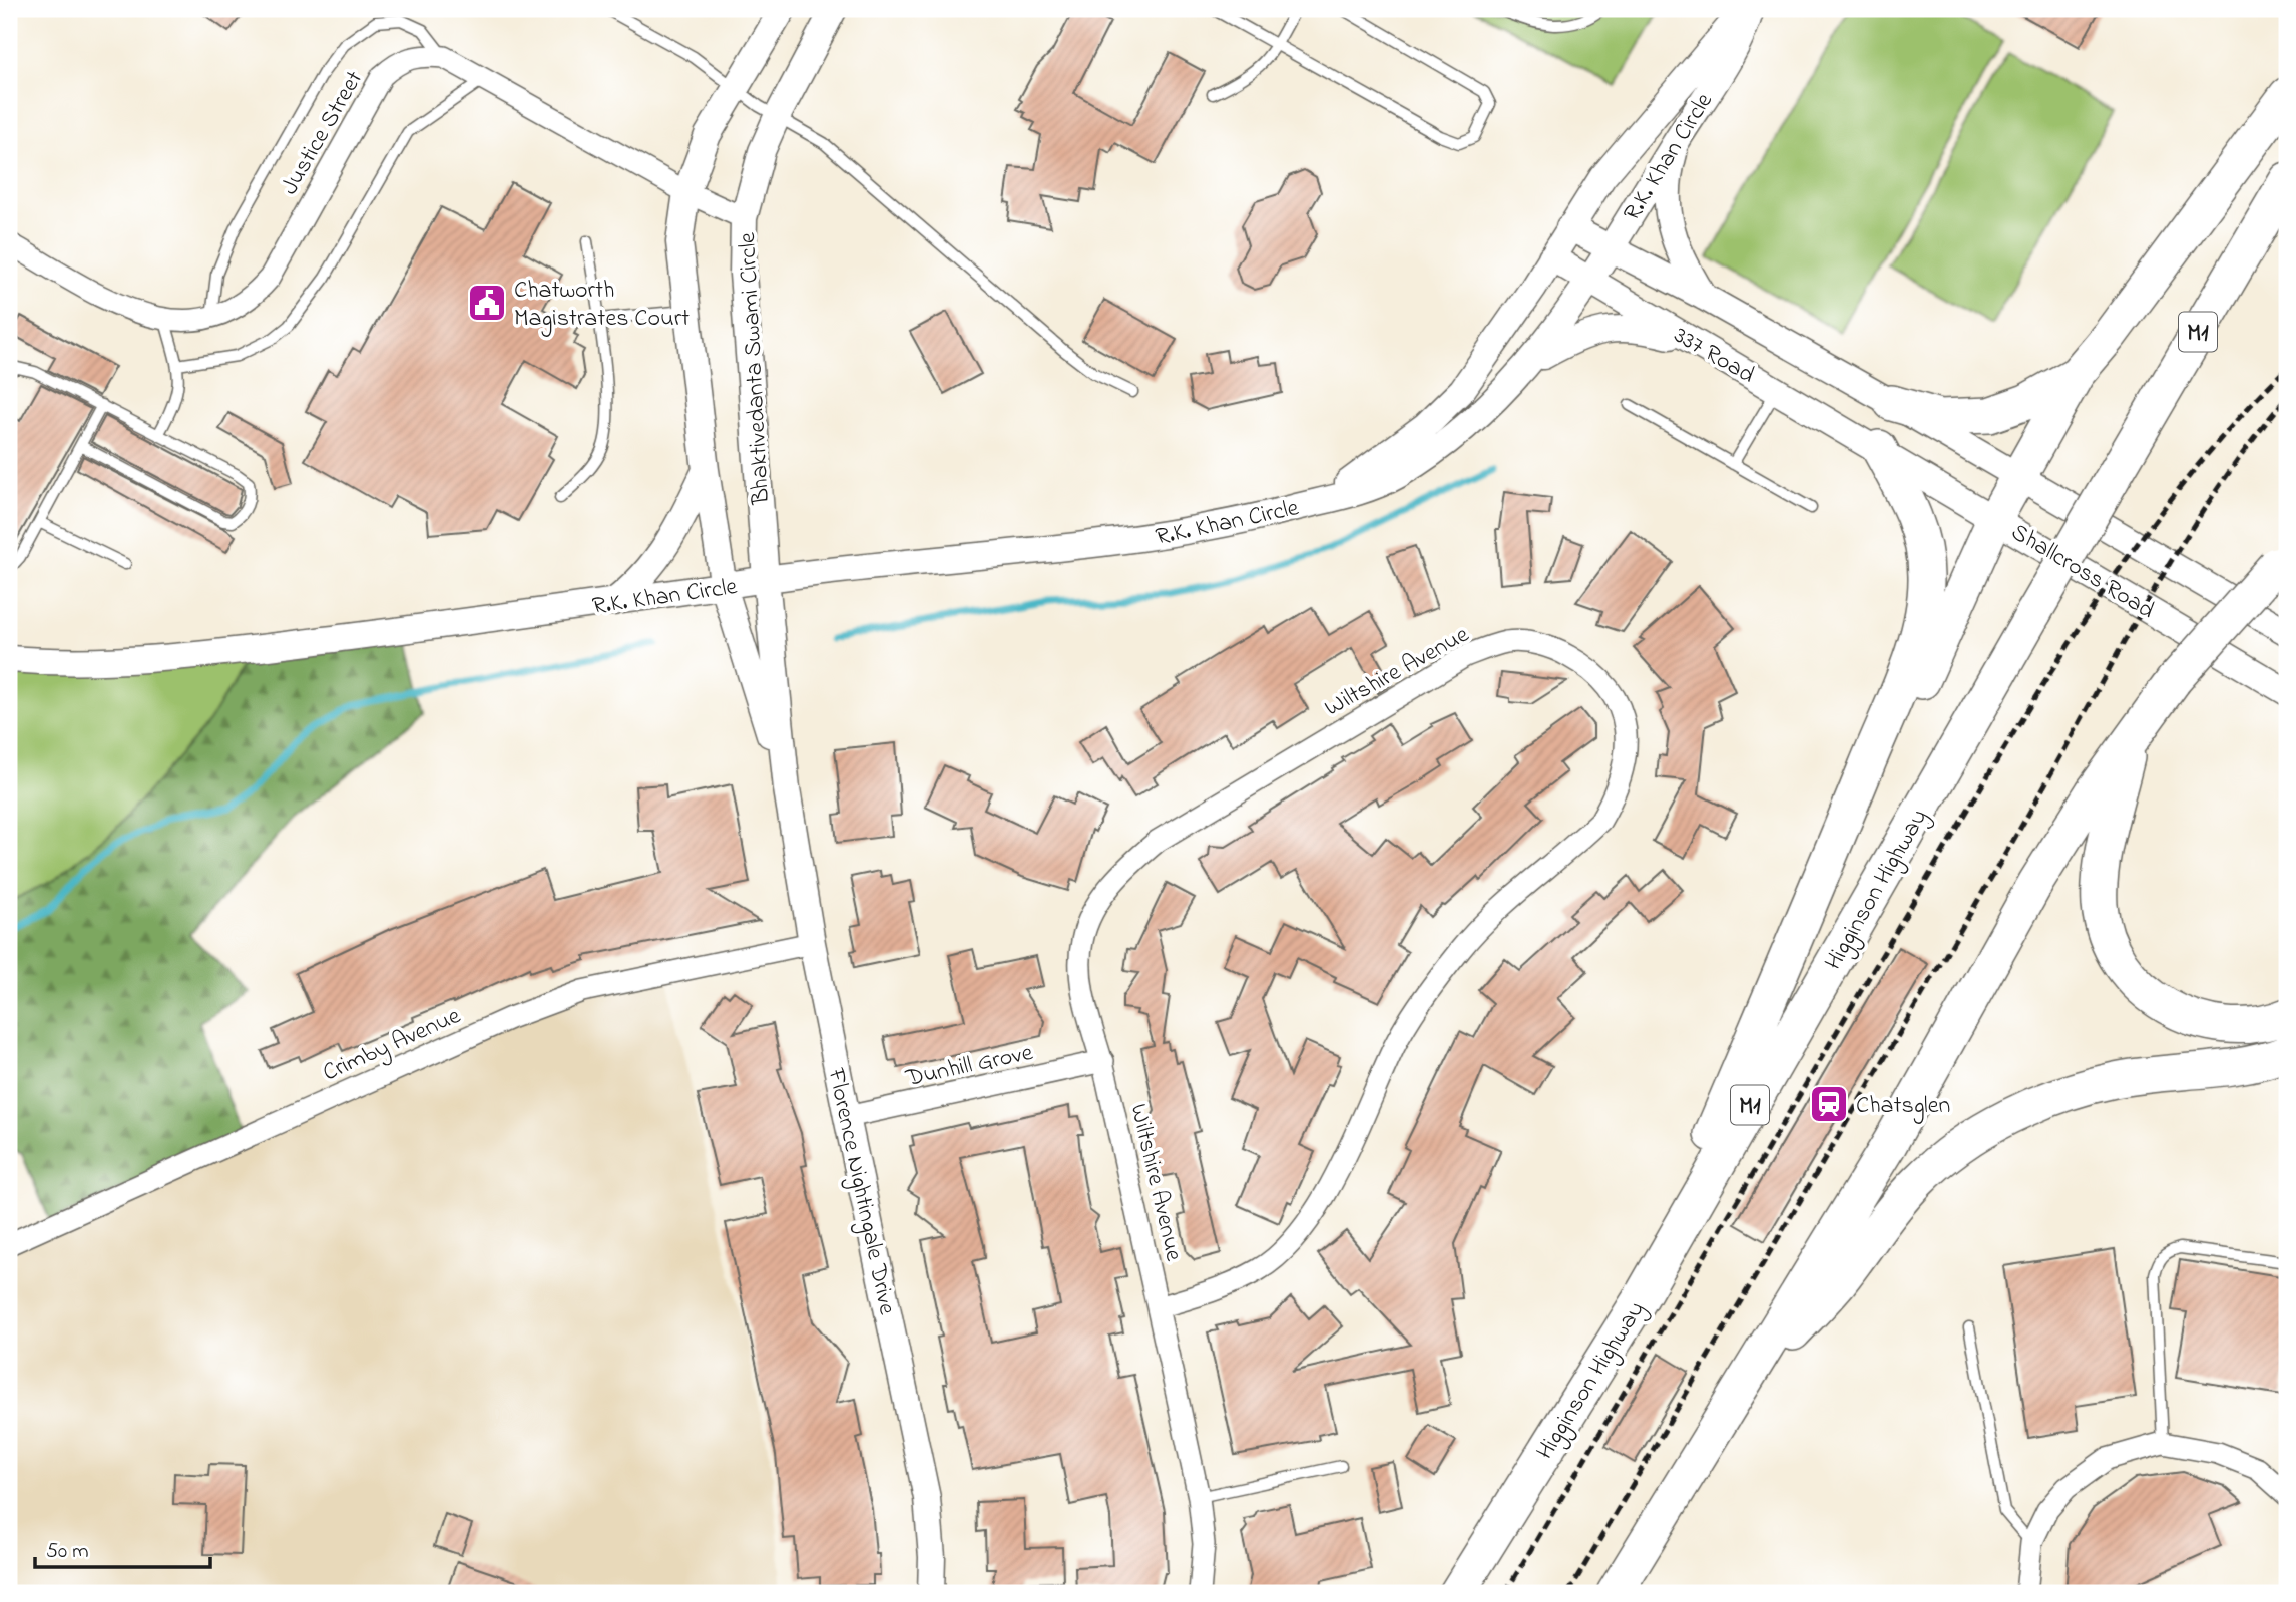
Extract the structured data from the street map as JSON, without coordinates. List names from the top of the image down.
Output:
{
  "streets": {
    "highway": ["M1", "Higginson Highway"],
    "street": [
      "Justice Street",
      "R.K. Khan Circle",
      "337 Road",
      "Bhaktivedanta Swami Circle",
      "Shallcross Road",
      "Wiltshire Avenue",
      "Crimby Avenue",
      "Dunhill Grove",
      "Florence Nightingale Drive"
    ]
  },
  "crossings": [
    ["R.K. Khan Circle", "337 Road"],
    ["R.K. Khan Circle", "Bhaktivedanta Swami Circle"],
    ["R.K. Khan Circle", "Florence Nightingale Drive"],
    ["337 Road", "Shallcross Road"],
    ["Bhaktivedanta Swami Circle", "Florence Nightingale Drive"],
    ["Wiltshire Avenue", "Dunhill Grove"],
    ["Crimby Avenue", "Florence Nightingale Drive"],
    ["Dunhill Grove", "Florence Nightingale Drive"]
  ],
  "places": {
    "public building": ["Chatworth Magistrates Court"],
    "station": ["Chatsglen"]
  },
  "scale_bar": "50 m"
}
